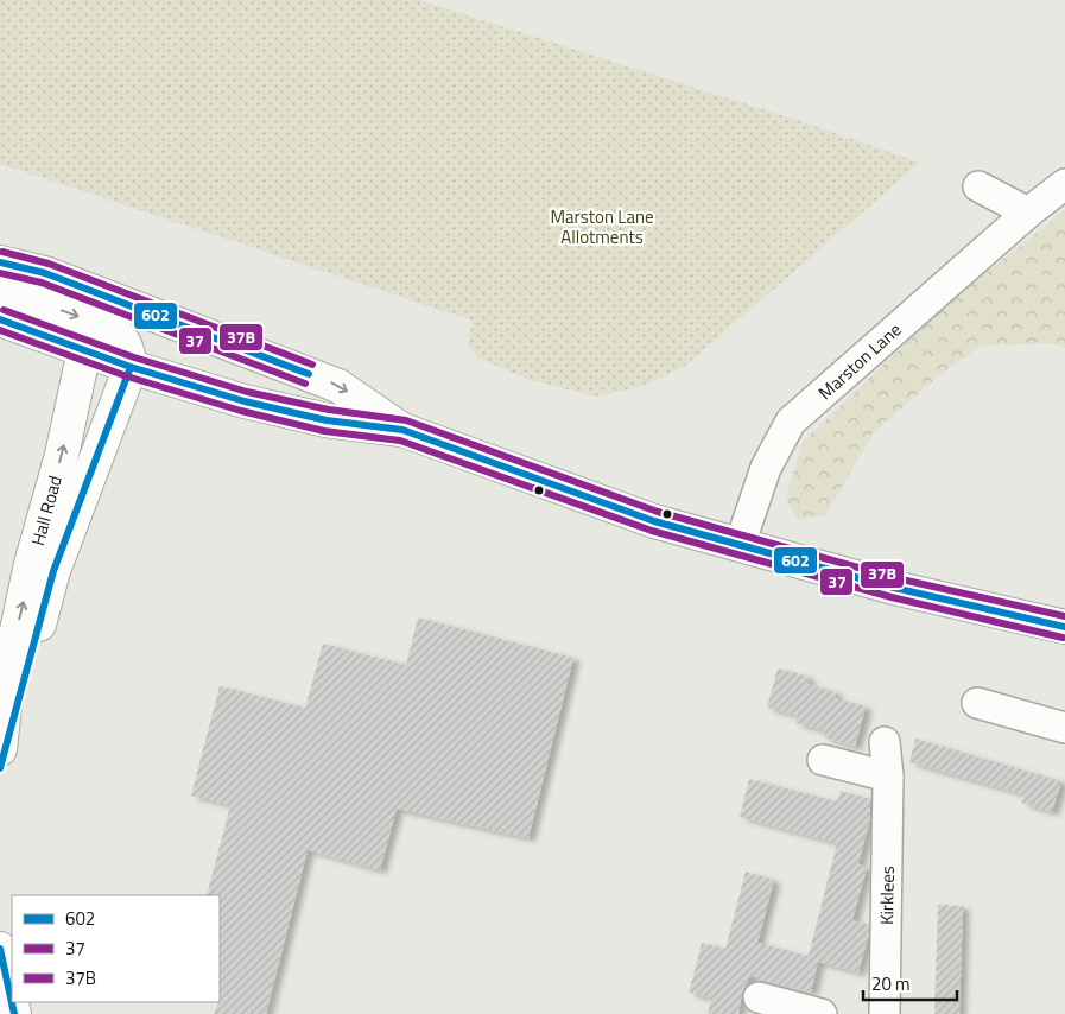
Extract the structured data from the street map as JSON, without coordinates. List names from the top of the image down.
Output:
{
  "streets": {
    "main road": ["Hall Road"],
    "street": ["Marston Lane", "Kirklees"]
  },
  "parks": ["Marston Lane Allotments"],
  "lines": ["transit line 37B", "transit line 602", "transit line 37"],
  "legend": ["602", "37", "37B"],
  "scale_bar": "20 m"
}
